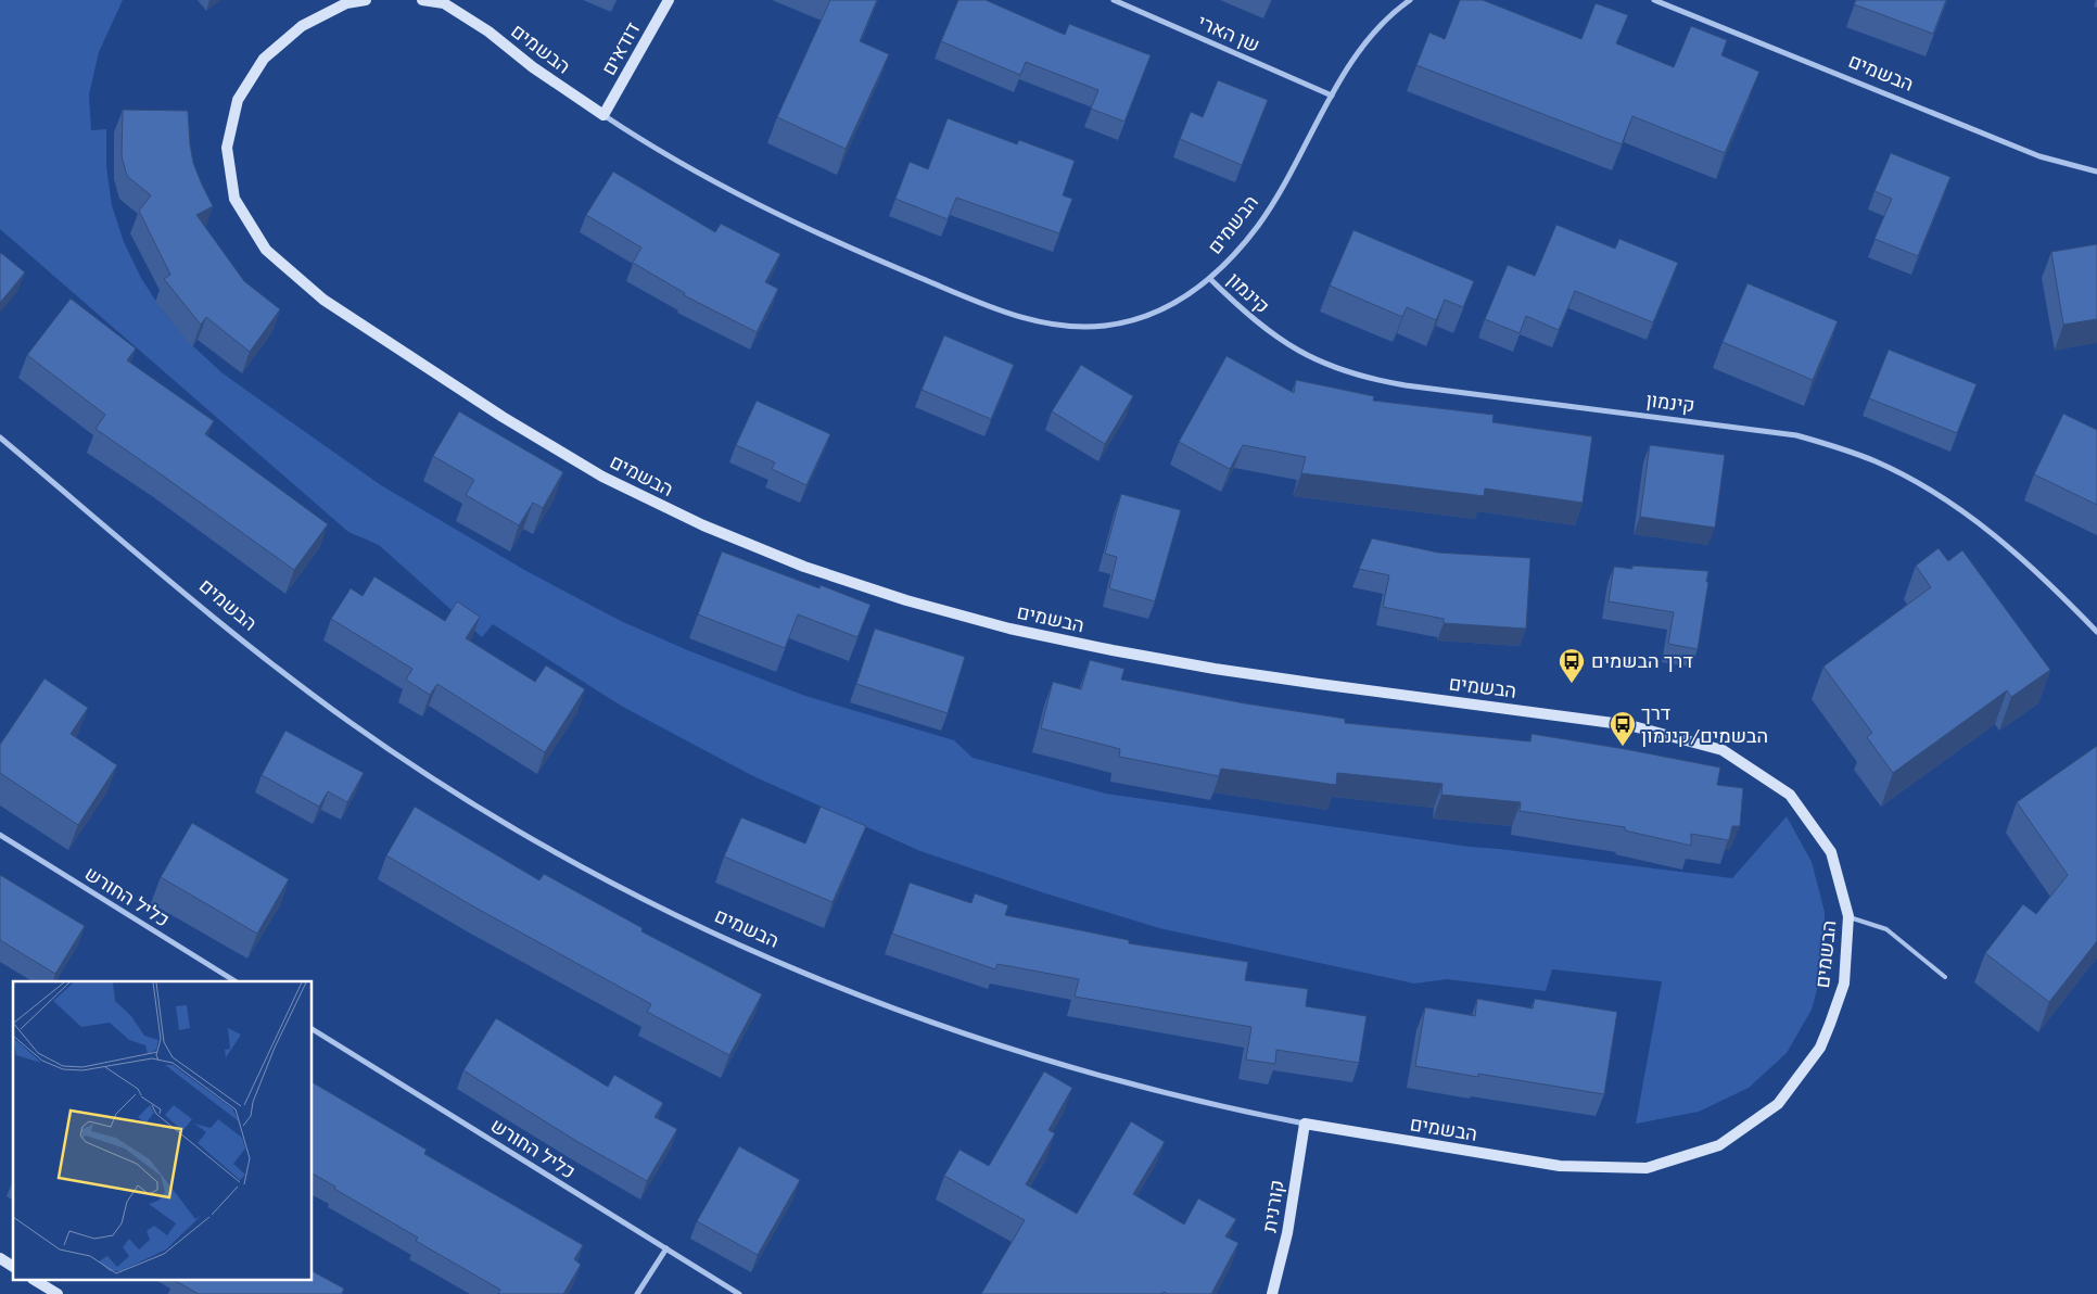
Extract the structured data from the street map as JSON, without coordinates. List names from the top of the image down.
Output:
{
  "streets": {
    "street": [
      "שן הארי",
      "הבשמים",
      "דודאים",
      "קינמון",
      "כליל החורש",
      "קורנית"
    ]
  },
  "crossings": [
    ["שן הארי", "הבשמים"],
    ["הבשמים", "דודאים"],
    ["הבשמים", "קינמון"],
    ["הבשמים", "קורנית"]
  ],
  "places": {
    "bus stop": ["דרך הבשמים", "דרך הבשמים/קינמון"]
  }
}
